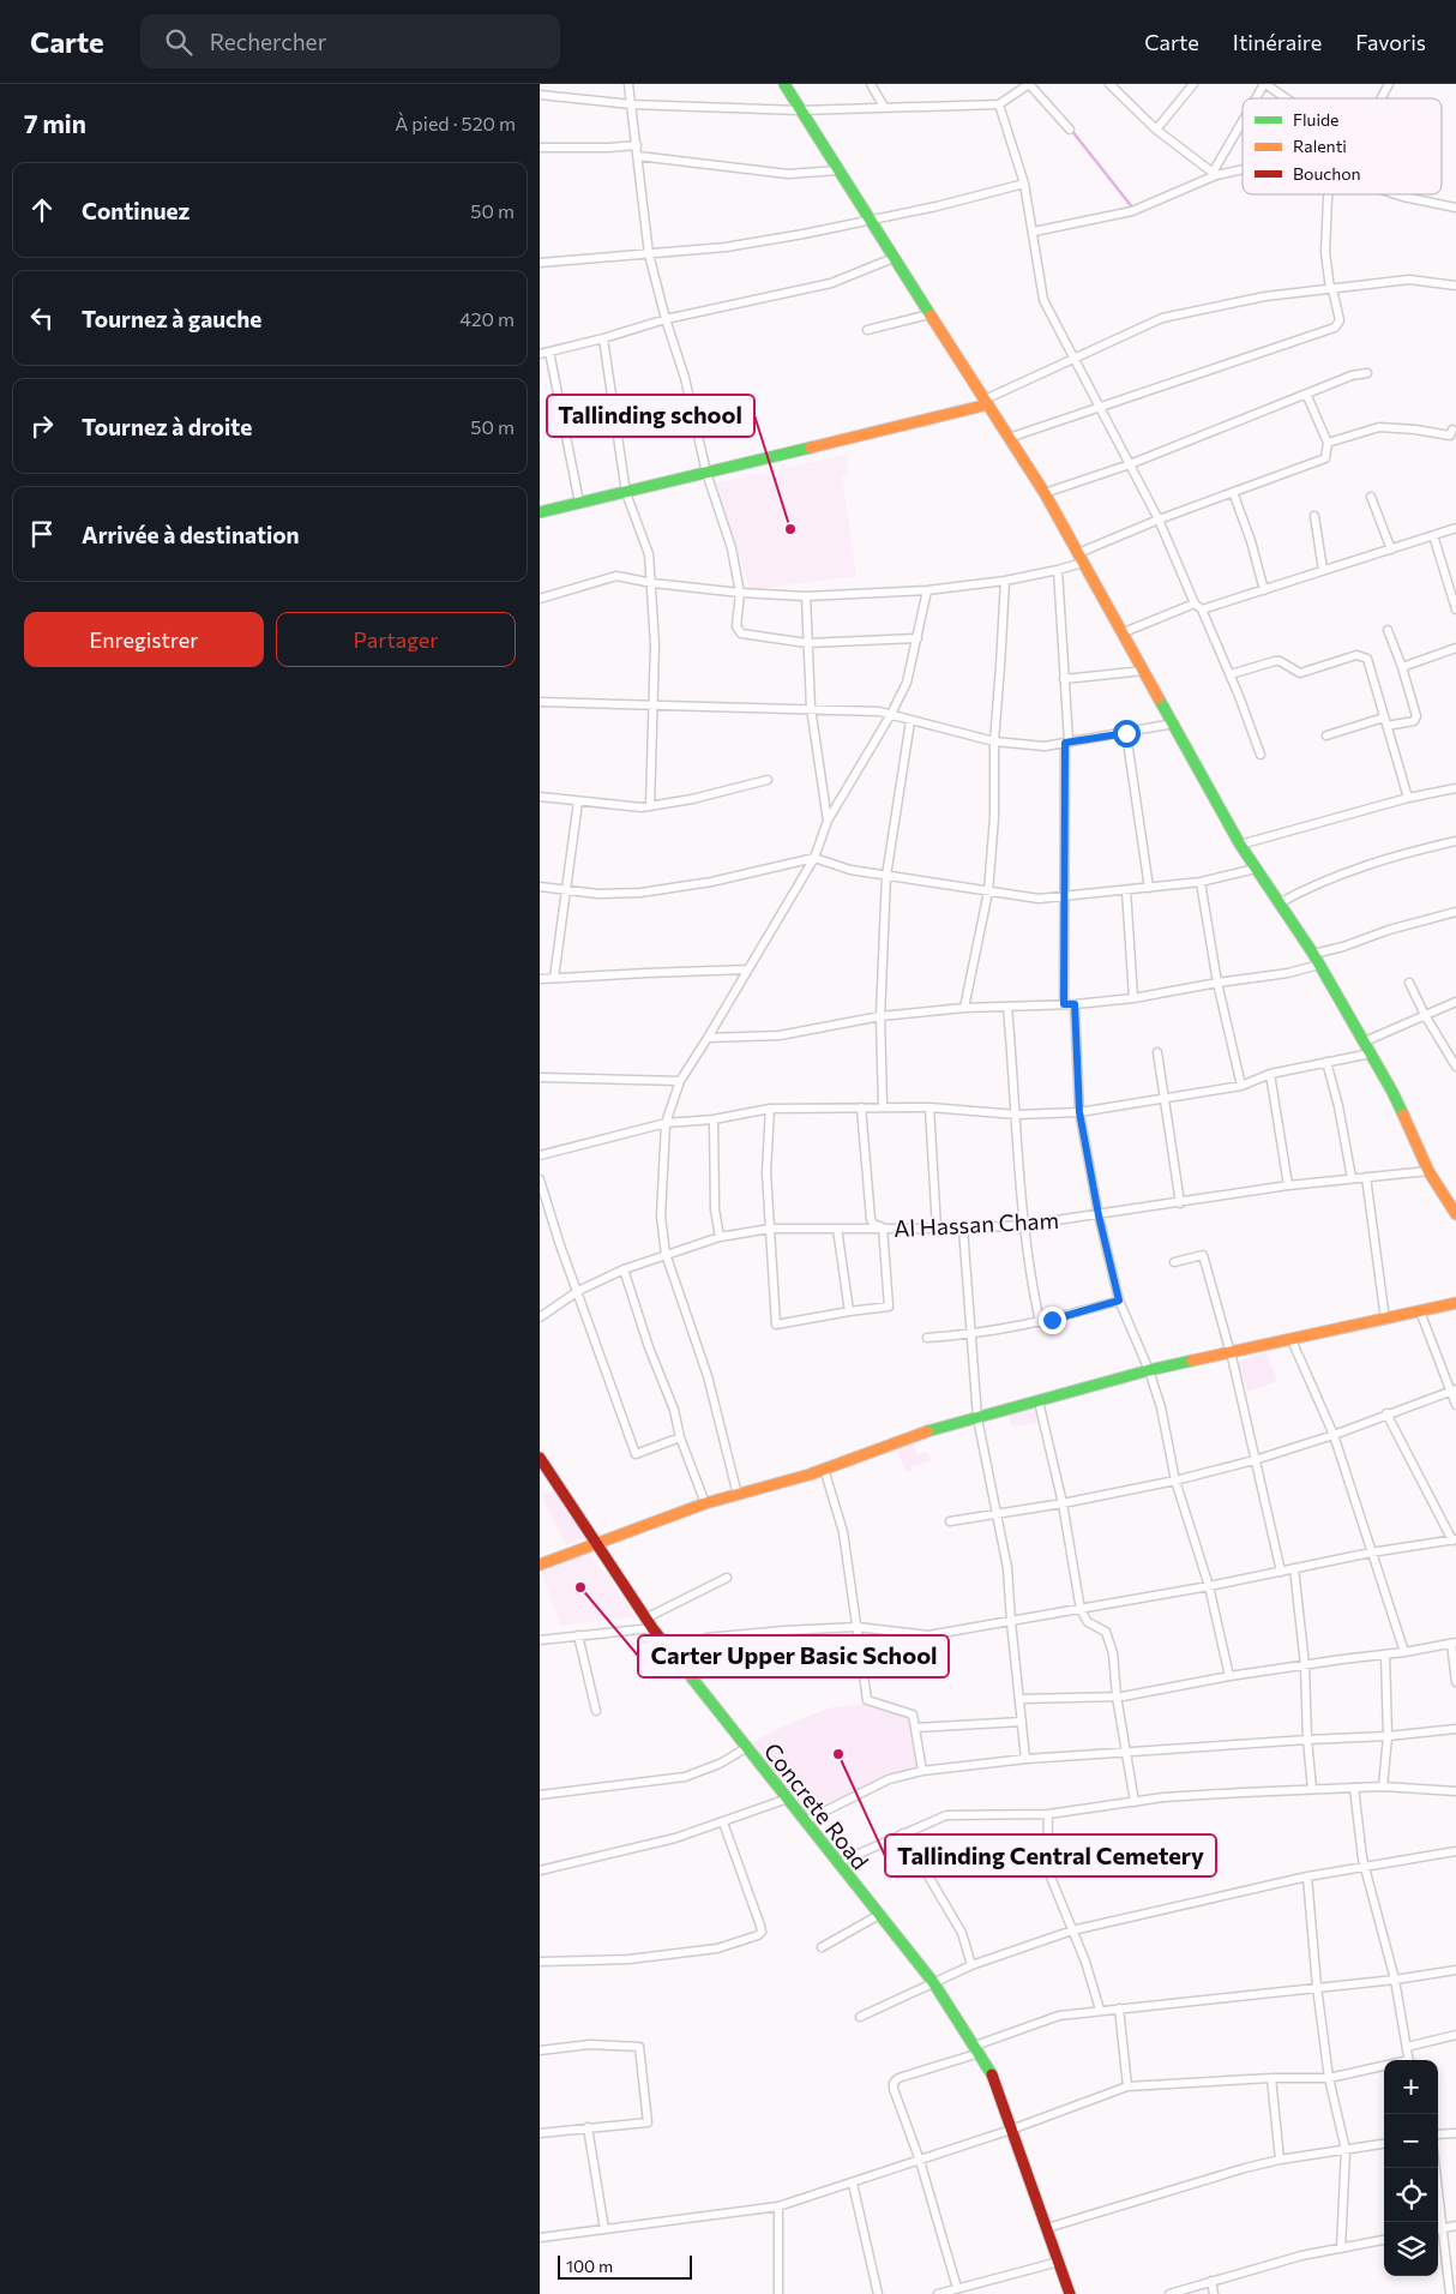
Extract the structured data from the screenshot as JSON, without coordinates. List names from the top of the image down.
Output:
{
  "streets": {
    "street": ["Al Hassan Cham", "Concrete Road"]
  },
  "places": ["Tallinding school", "Carter Upper Basic School", "Tallinding Central Cemetery"],
  "legend": ["Fluide", "Ralenti", "Bouchon"],
  "scale_bar": "100 m",
  "page": {
    "header": "Carte",
    "search": "Rechercher",
    "nav": ["Carte", "Itinéraire", "Favoris"],
    "heading": ["7 min", "À pied · 520 m"],
    "list": [
      ["Continuez", "50 m"],
      ["Tournez à gauche", "420 m"],
      ["Tournez à droite", "50 m"],
      "Arrivée à destination"
    ],
    "buttons": ["Enregistrer", "Partager"],
    "map_buttons": ["+", "−"],
    "scale": "100 m"
  }
}
